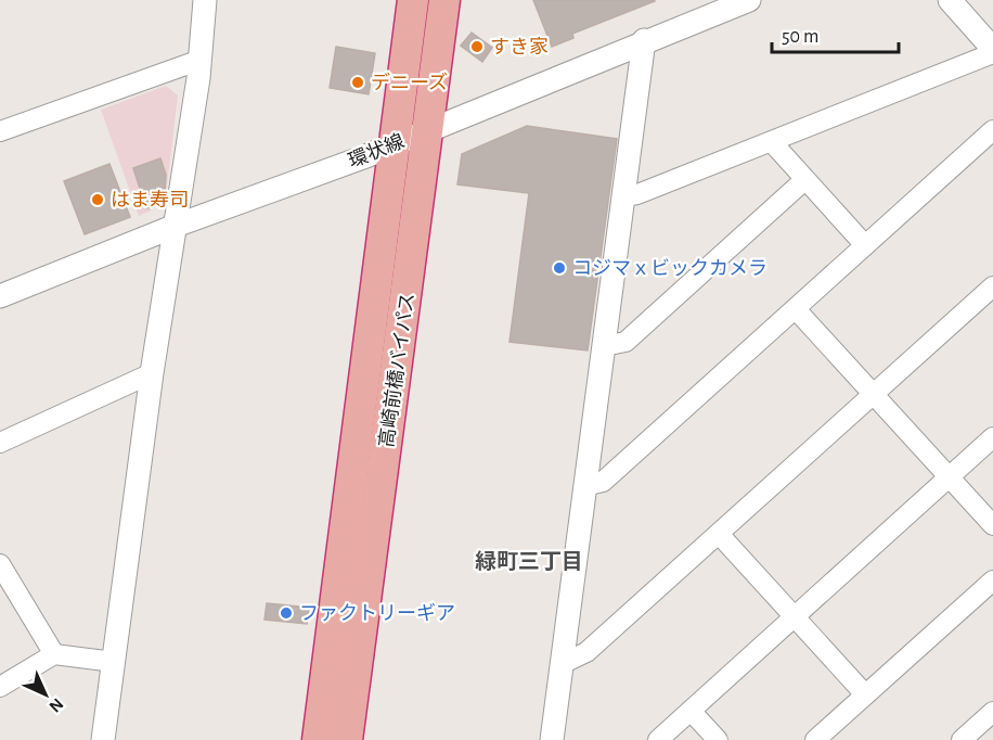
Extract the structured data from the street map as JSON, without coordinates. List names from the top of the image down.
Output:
{
  "streets": {
    "highway": ["高崎前橋バイパス"],
    "street": ["環状線"]
  },
  "crossings": [
    ["環状線", "高崎前橋バイパス"]
  ],
  "districts": ["緑町三丁目"],
  "places": [
    "すき家",
    "デニーズ",
    "はま寿司",
    "コジマｘビックカメラ",
    "ファクトリーギア"
  ],
  "scale_bar": "50 m",
  "north": "bottom right"
}
